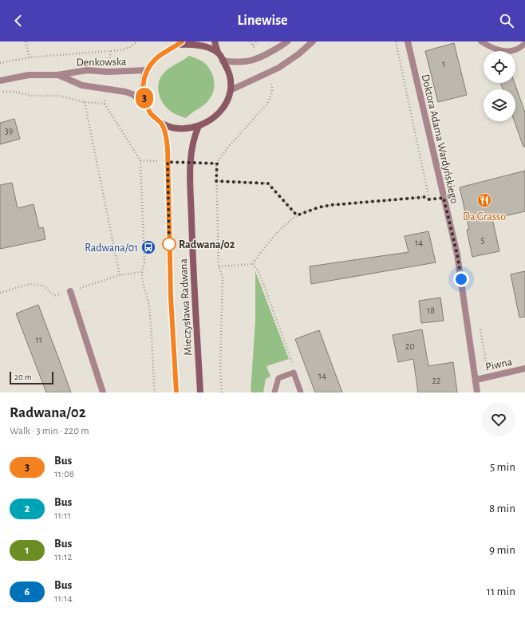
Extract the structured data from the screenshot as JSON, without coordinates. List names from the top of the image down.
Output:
{
  "streets": {
    "main road": ["Mieczysława Radwana"],
    "street": ["Denkowska", "Doktora Adama Wardyńskiego", "Piwna"]
  },
  "crossings": [
    ["Denkowska", "Mieczysława Radwana"],
    ["Doktora Adama Wardyńskiego", "Piwna"]
  ],
  "places": {
    "restaurant": ["Da Grasso"],
    "other": ["Radwana/02"],
    "bus stop": ["Radwana/01"]
  },
  "lines": ["bus line 3"],
  "house_numbers": [
    "1",
    "39",
    "5",
    "14",
    "18",
    "11",
    "20",
    "14",
    "22"
  ],
  "scale_bar": "20 m",
  "page": {
    "header": "Linewise",
    "on_map": "3",
    "scale": "20 m",
    "heading": ["Radwana/02", "Walk · 3 min · 220 m"],
    "list": [
      {
        "mark": "3",
        "name": "Bus",
        "note": "11:08",
        "value": "5 min"
      },
      {
        "mark": "2",
        "name": "Bus",
        "note": "11:11",
        "value": "8 min"
      },
      {
        "mark": "1",
        "name": "Bus",
        "note": "11:12",
        "value": "9 min"
      },
      {
        "mark": "6",
        "name": "Bus",
        "note": "11:14",
        "value": "11 min"
      }
    ]
  }
}
